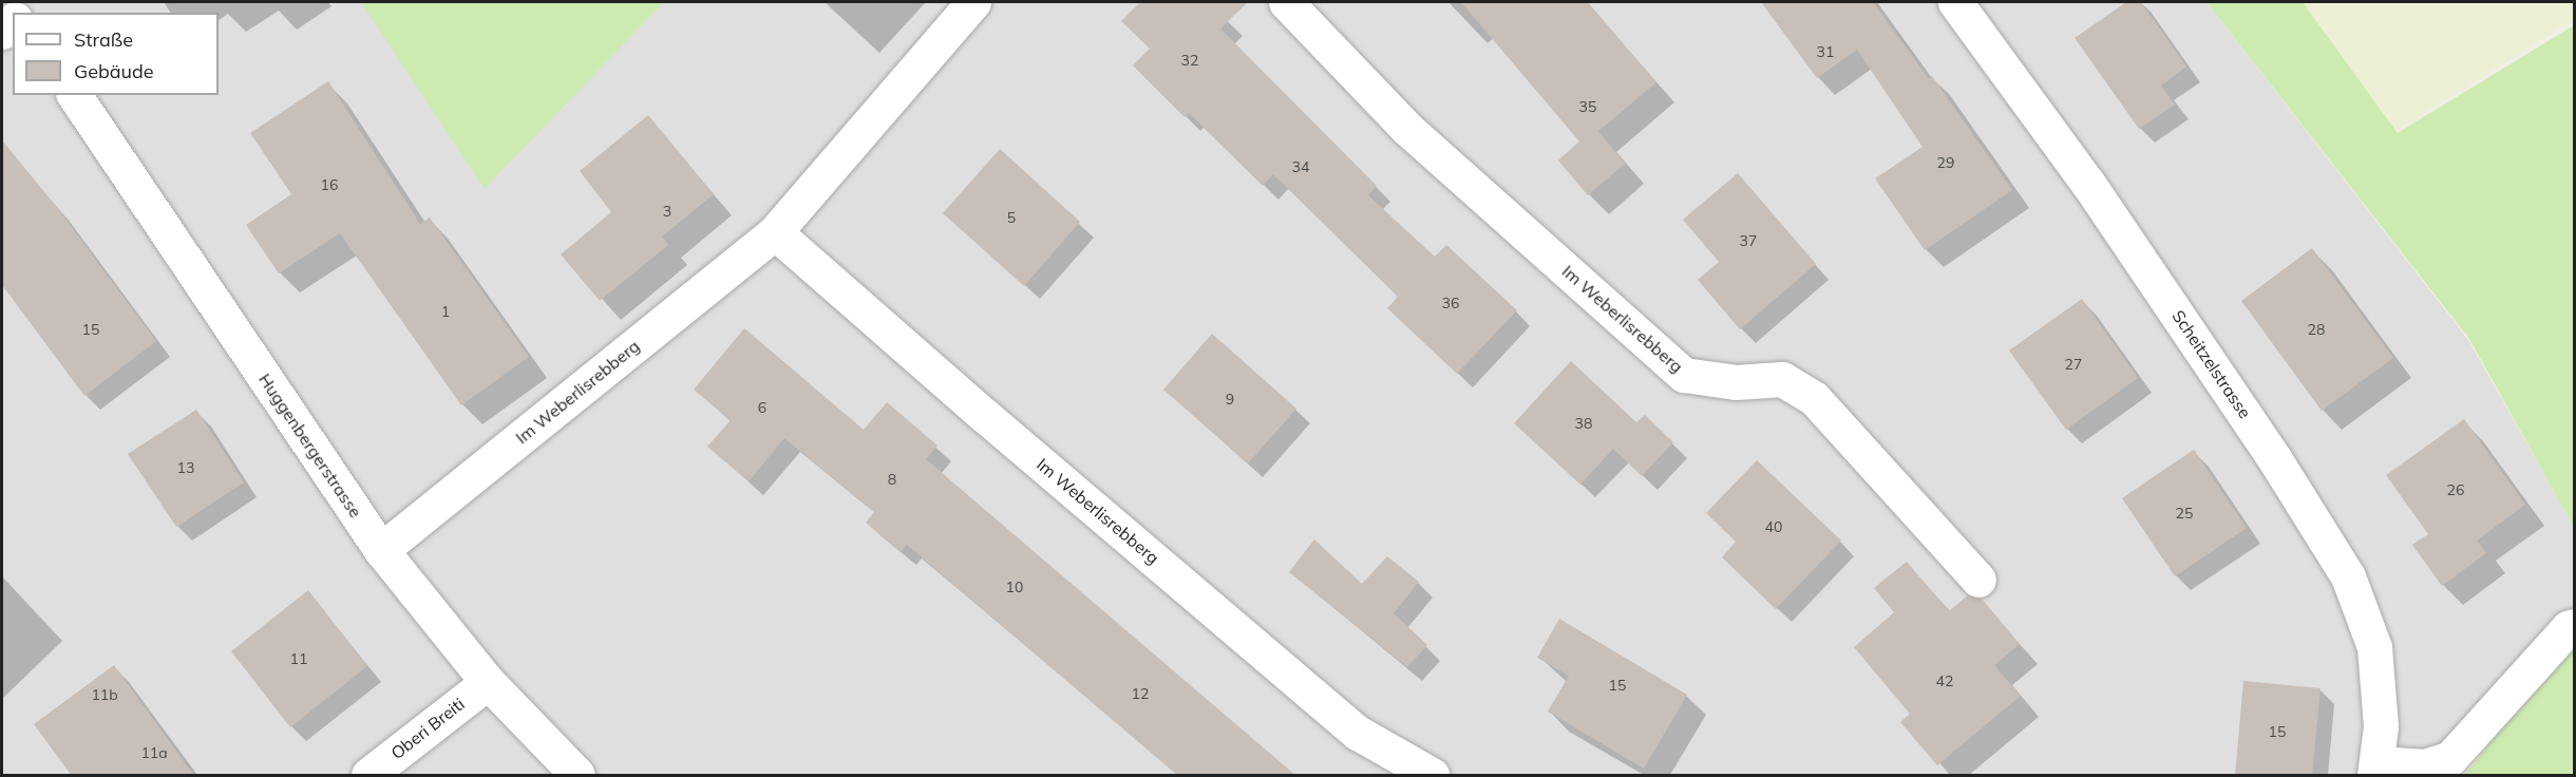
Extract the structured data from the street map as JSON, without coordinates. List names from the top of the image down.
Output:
{
  "streets": {
    "street": [
      "Im Weberlisrebberg",
      "Scheitzelstrasse",
      "Huggenbergerstrasse",
      "Oberi Breiti"
    ]
  },
  "crossings": [
    ["Im Weberlisrebberg", "Huggenbergerstrasse"],
    ["Huggenbergerstrasse", "Oberi Breiti"]
  ],
  "house_numbers": [
    "31",
    "32",
    "35",
    "29",
    "34",
    "16",
    "3",
    "5",
    "37",
    "36",
    "1",
    "15",
    "28",
    "27",
    "9",
    "6",
    "38",
    "13",
    "8",
    "26",
    "25",
    "40",
    "10",
    "11",
    "42",
    "15",
    "12",
    "11b",
    "15",
    "11a"
  ],
  "legend": ["Straße", "Gebäude"]
}
